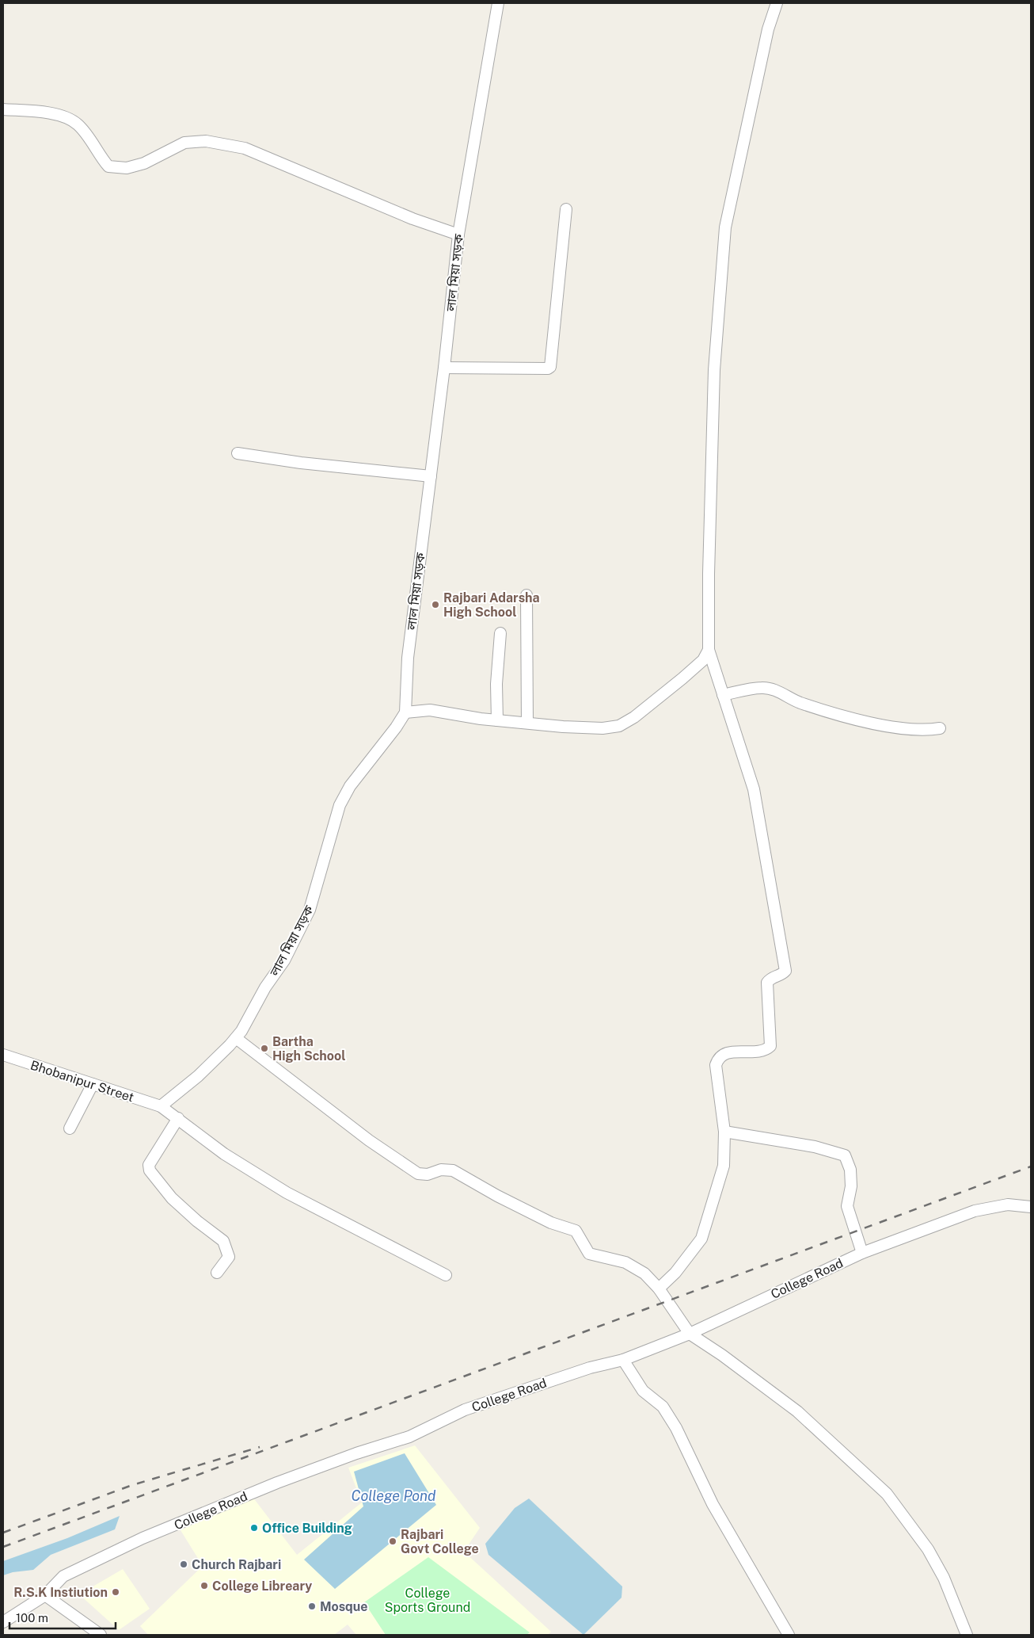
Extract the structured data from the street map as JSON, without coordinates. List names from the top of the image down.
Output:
{
  "streets": {
    "street": ["লাল মিয়া সড়ক", "Bhobanipur Street", "College Road"]
  },
  "crossings": [
    ["লাল মিয়া সড়ক", "Bhobanipur Street"]
  ],
  "water": ["College Pond"],
  "parks": ["College Sports Ground"],
  "places": [
    "Rajbari Adarsha High School",
    "Bartha High School",
    "Office Building",
    "Rajbari Govt College",
    "Church Rajbari",
    "College Libreary",
    "R.S.K Instiution",
    "Mosque"
  ],
  "scale_bar": "100 m"
}
